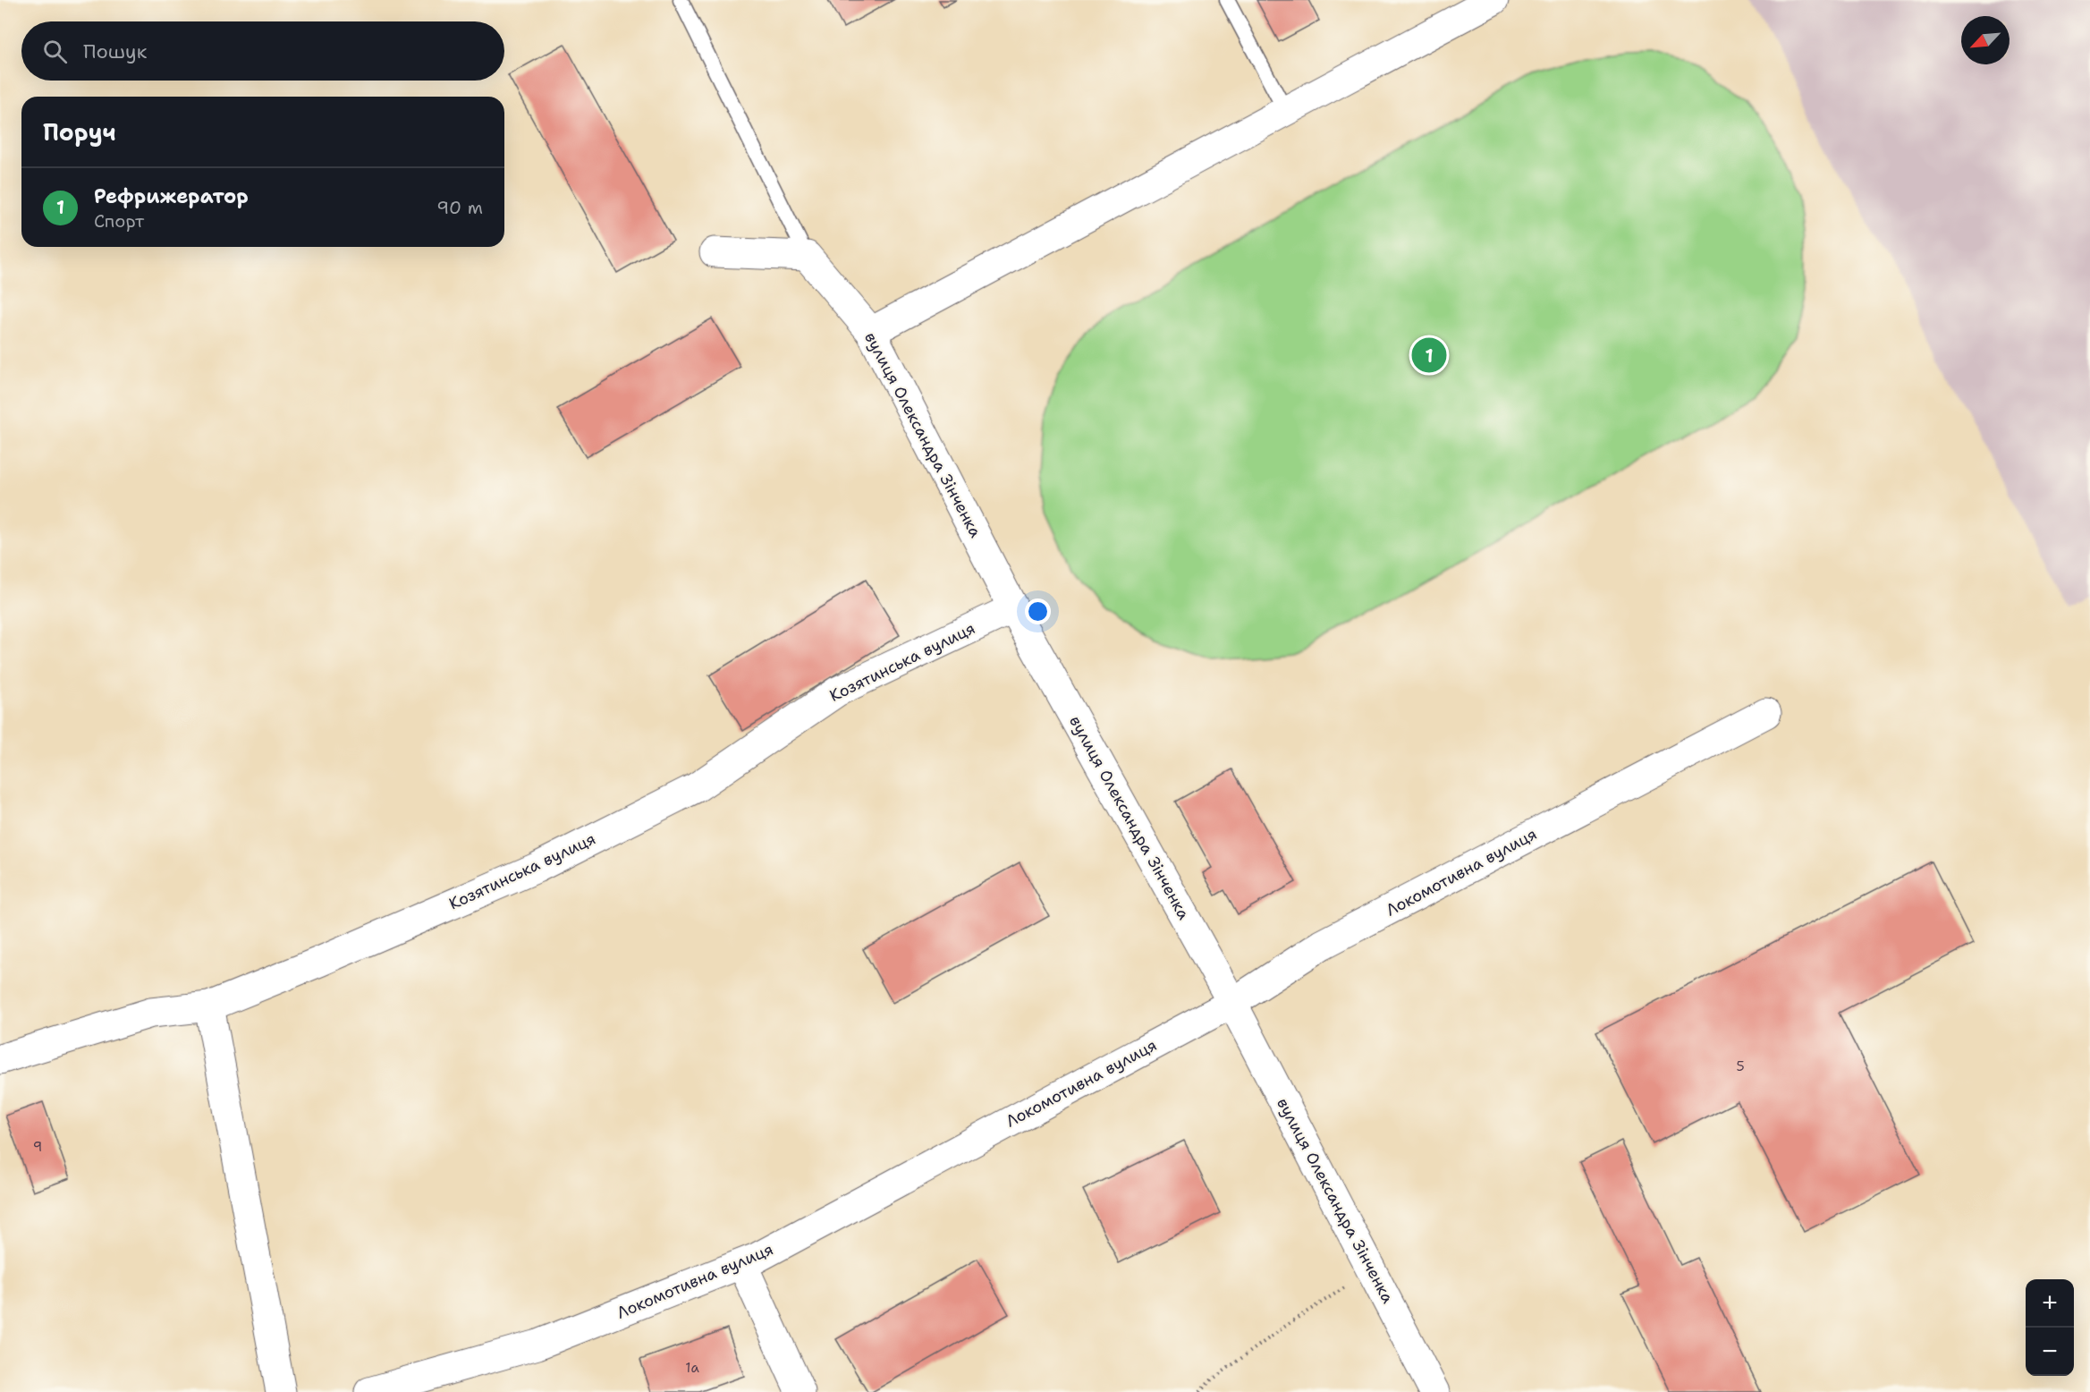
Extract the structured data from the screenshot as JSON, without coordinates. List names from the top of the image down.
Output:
{
  "streets": {
    "street": ["вулиця Олександра Зінченка", "Козятинська вулиця", "Локомотивна вулиця"]
  },
  "crossings": [
    ["вулиця Олександра Зінченка", "Козятинська вулиця"],
    ["вулиця Олександра Зінченка", "Локомотивна вулиця"]
  ],
  "house_numbers": ["5", "9", "1а"],
  "north": "bottom left",
  "page": {
    "search": "Пошук",
    "heading": "Поруч",
    "list": [
      {
        "mark": "1",
        "name": "Рефрижератор",
        "note": "Спорт",
        "value": "90 m"
      }
    ],
    "pins": "1",
    "map_buttons": ["+", "−"]
  }
}
